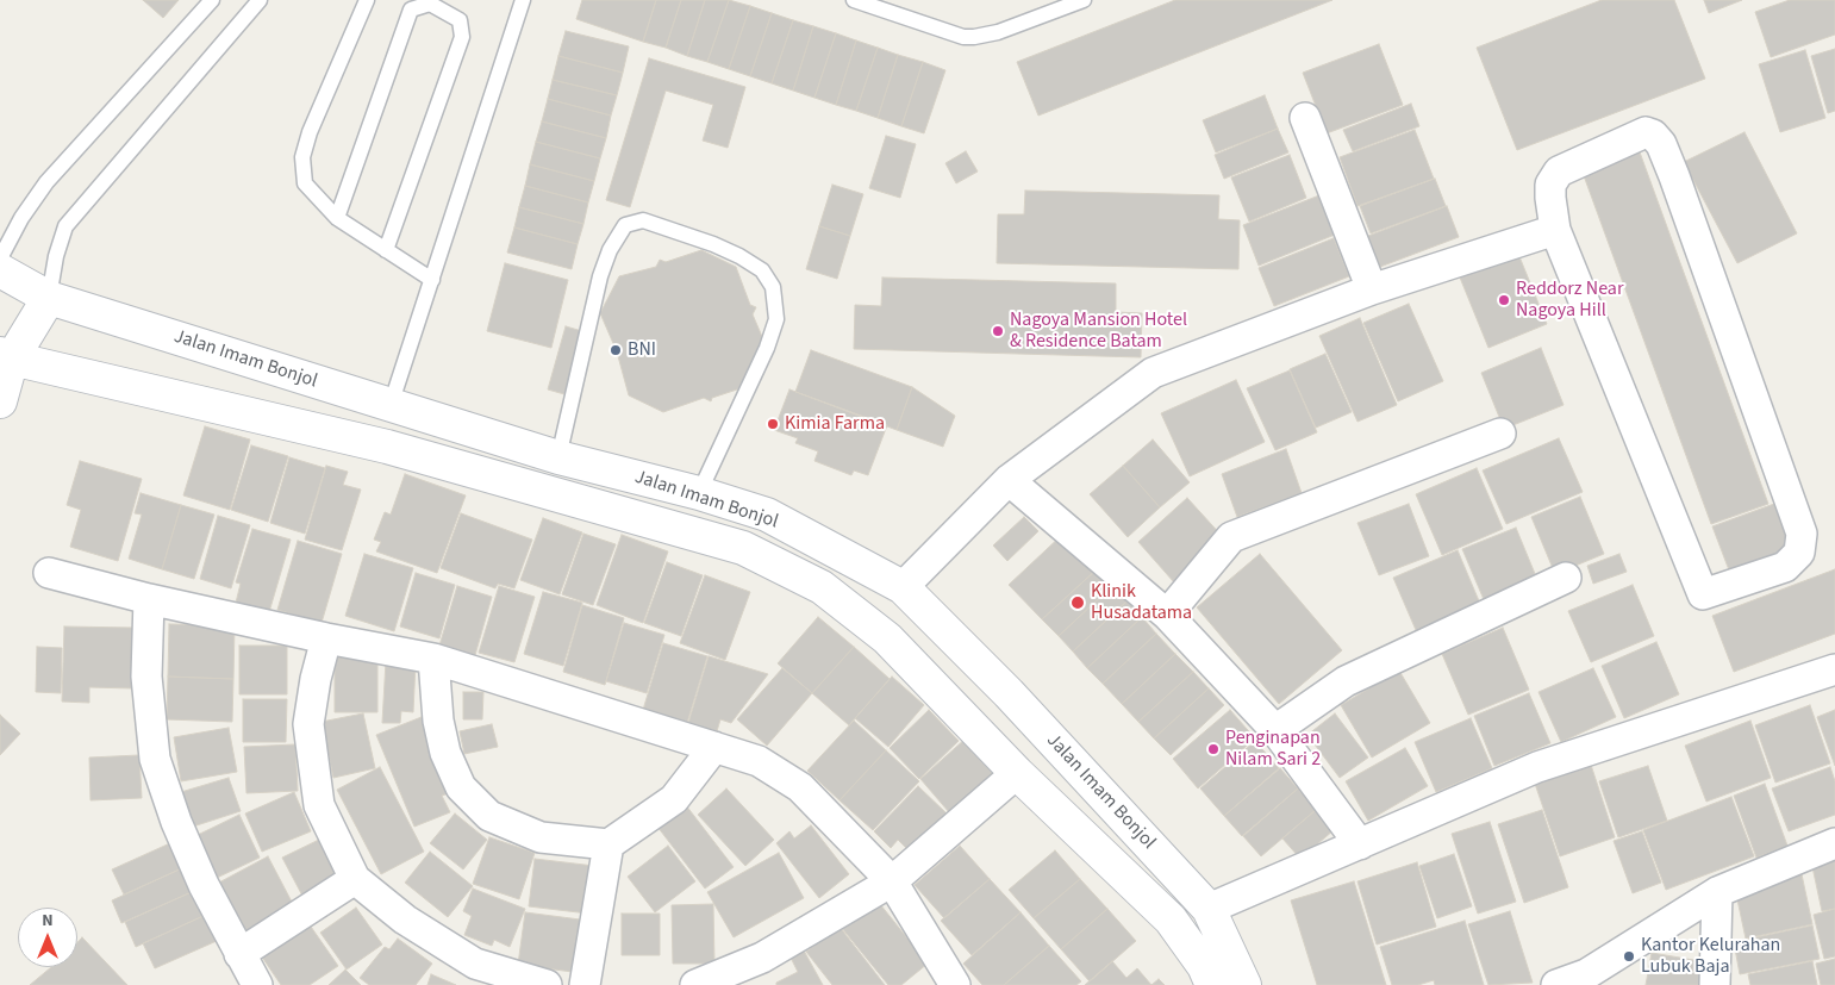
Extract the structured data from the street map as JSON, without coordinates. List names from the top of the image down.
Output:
{
  "streets": {
    "main road": ["Jalan Imam Bonjol"]
  },
  "places": [
    "Reddorz Near Nagoya Hill",
    "Nagoya Mansion Hotel & Residence Batam",
    "BNI",
    "Kimia Farma",
    "Klinik Husadatama",
    "Penginapan Nilam Sari 2",
    "Kantor Kelurahan Lubuk Baja"
  ],
  "north": "top"
}
